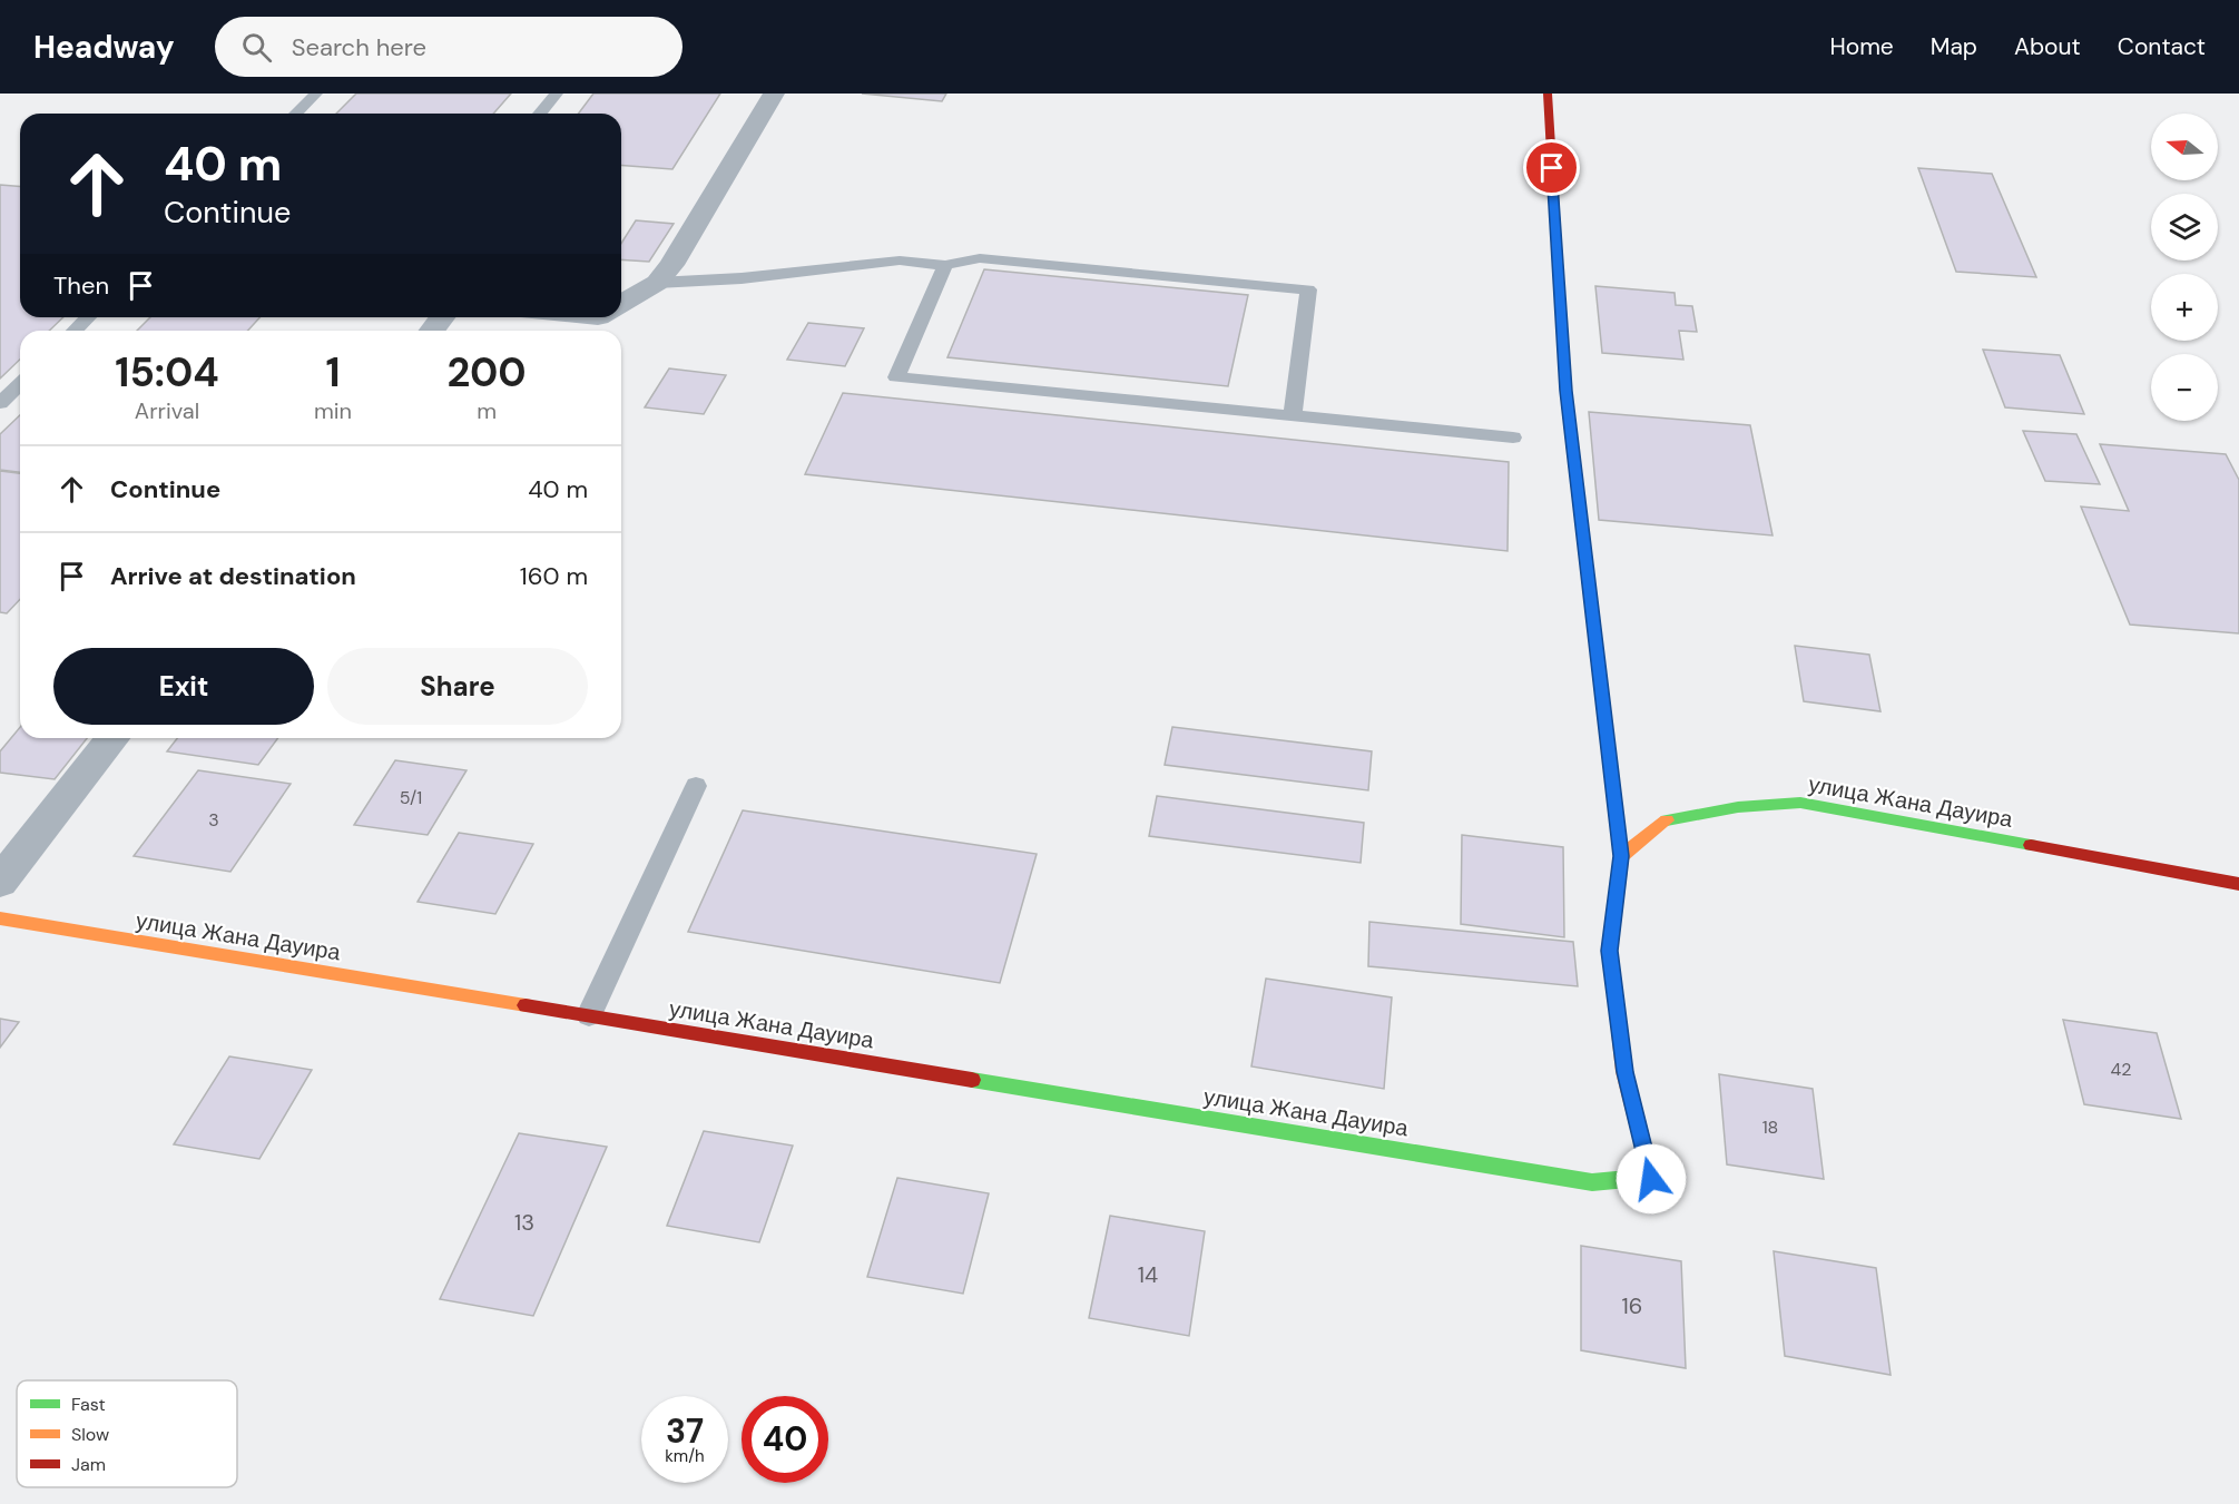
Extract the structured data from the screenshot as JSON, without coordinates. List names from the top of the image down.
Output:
{
  "streets": {
    "street": ["улица Жана Дауира"]
  },
  "house_numbers": [
    "5/1",
    "3",
    "42",
    "18",
    "13",
    "14",
    "16"
  ],
  "legend": ["Fast", "Slow", "Jam"],
  "north": "left",
  "page": {
    "header": "Headway",
    "search": "Search here",
    "nav": [
      "Home",
      "Map",
      "About",
      "Contact"
    ],
    "map_buttons": ["+", "−"],
    "turn": ["40 m", "Continue"],
    "then": "Then",
    "eta": [
      "15:04",
      "Arrival",
      "1",
      "min",
      "200",
      "m"
    ],
    "list": [
      {
        "name": "Continue",
        "value": "40 m"
      },
      {
        "name": "Arrive at destination",
        "value": "160 m"
      }
    ],
    "buttons": ["Exit", "Share"],
    "speed": "37 km/h",
    "limit": "40"
  }
}
